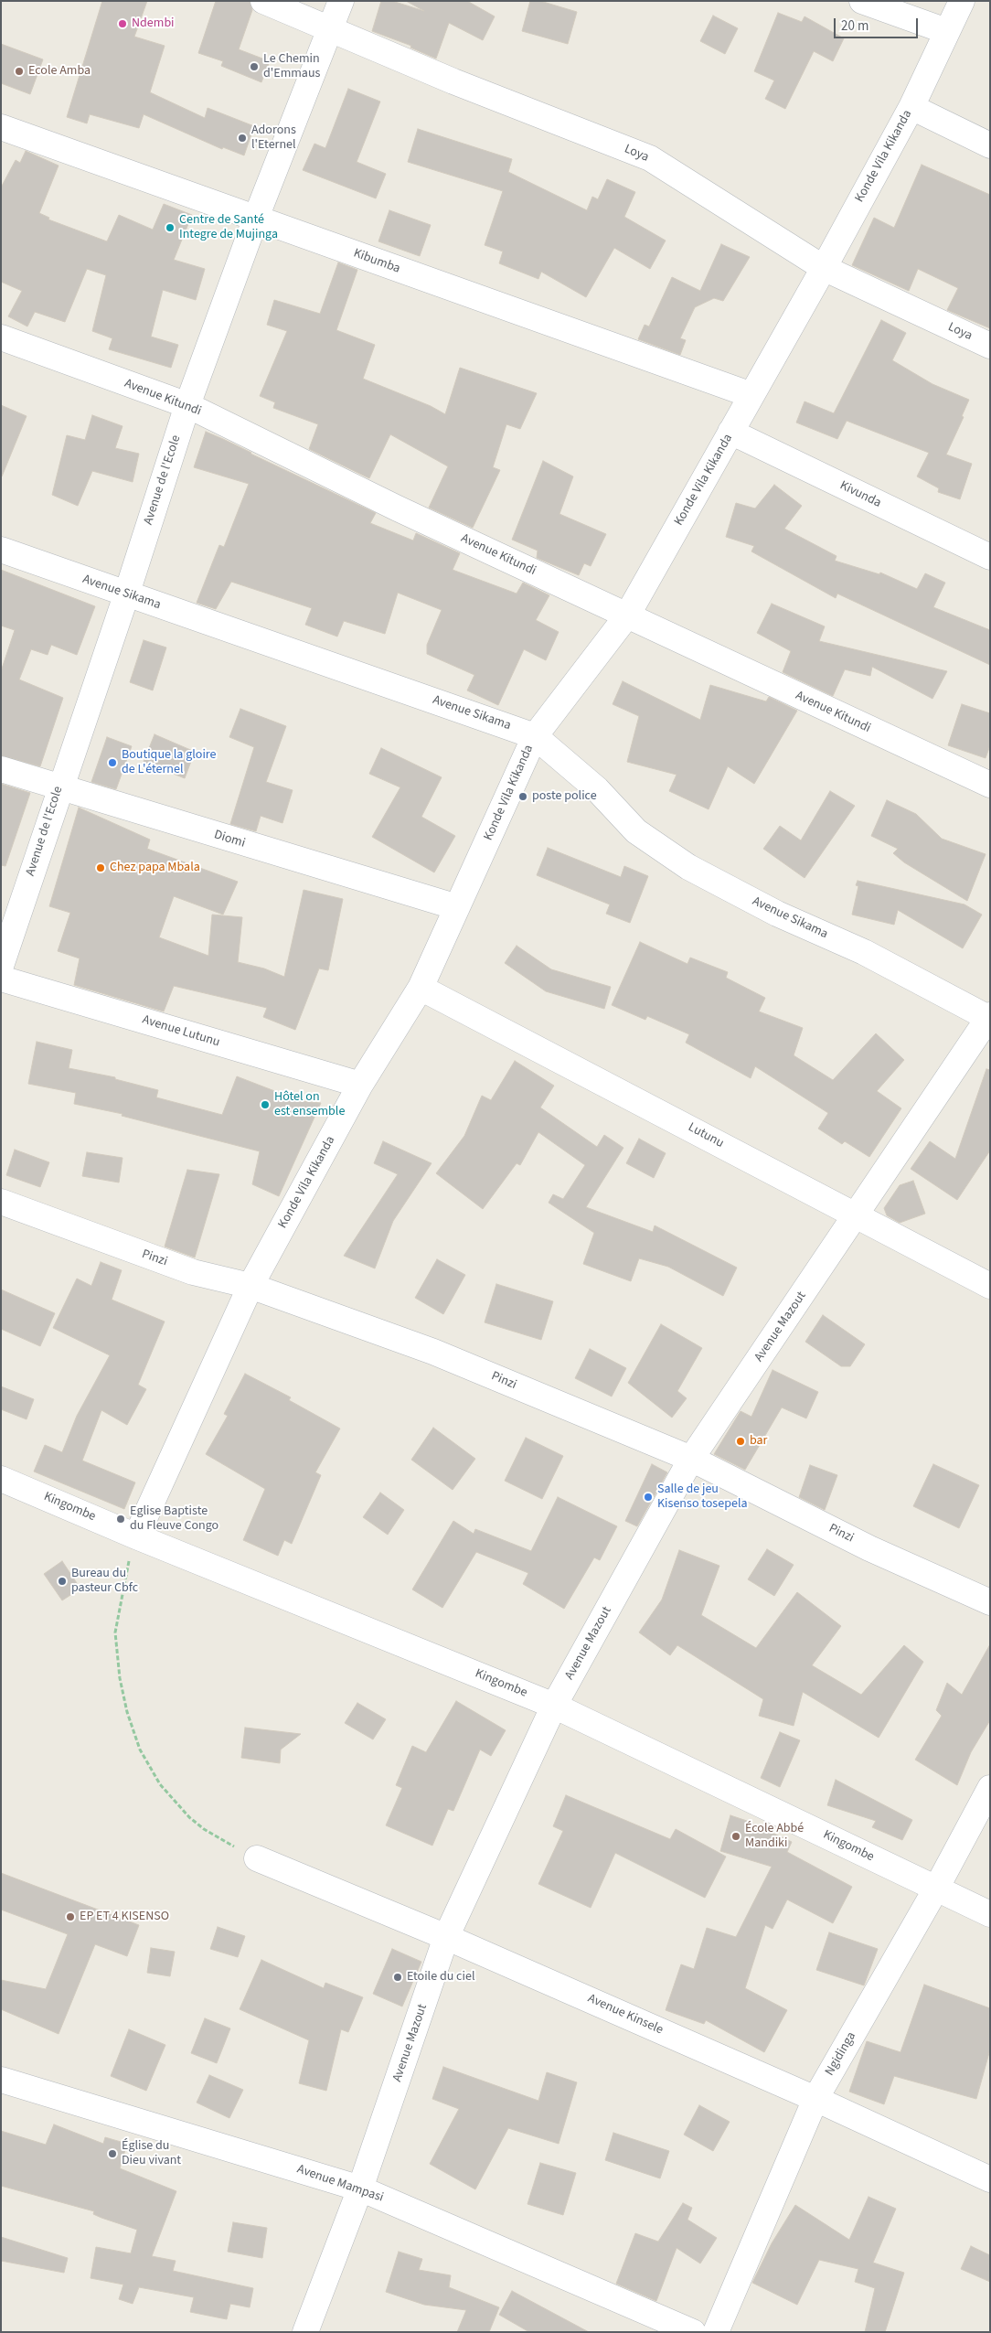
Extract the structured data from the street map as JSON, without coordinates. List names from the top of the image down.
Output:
{
  "streets": {
    "street": [
      "Loya",
      "Konde Vila Kikanda",
      "Kibumba",
      "Avenue Kitundi",
      "Avenue de l'Ecole",
      "Kivunda",
      "Avenue Sikama",
      "Diomi",
      "Avenue Lutunu",
      "Lutunu",
      "Pinzi",
      "Avenue Mazout",
      "Kingombe",
      "Avenue Kinsele",
      "Ngidinga",
      "Avenue Mampasi"
    ]
  },
  "crossings": [
    ["Loya", "Konde Vila Kikanda"],
    ["Loya", "Avenue de l'Ecole"],
    ["Konde Vila Kikanda", "Kibumba"],
    ["Konde Vila Kikanda", "Avenue Kitundi"],
    ["Konde Vila Kikanda", "Kivunda"],
    ["Konde Vila Kikanda", "Avenue Sikama"],
    ["Konde Vila Kikanda", "Diomi"],
    ["Konde Vila Kikanda", "Avenue Lutunu"],
    ["Konde Vila Kikanda", "Lutunu"],
    ["Konde Vila Kikanda", "Pinzi"],
    ["Konde Vila Kikanda", "Kingombe"],
    ["Kibumba", "Avenue de l'Ecole"],
    ["Avenue Kitundi", "Avenue de l'Ecole"],
    ["Avenue de l'Ecole", "Avenue Sikama"],
    ["Avenue de l'Ecole", "Diomi"],
    ["Avenue Sikama", "Avenue Mazout"],
    ["Lutunu", "Avenue Mazout"],
    ["Pinzi", "Avenue Mazout"],
    ["Avenue Mazout", "Kingombe"],
    ["Avenue Mazout", "Avenue Kinsele"],
    ["Avenue Mazout", "Avenue Mampasi"],
    ["Kingombe", "Ngidinga"],
    ["Avenue Kinsele", "Ngidinga"]
  ],
  "places": [
    "Ndembi",
    "Le Chemin d'Emmaus",
    "Ecole Amba",
    "Adorons l'Eternel",
    "Centre de Santé Integre de Mujinga",
    "Boutique la gloire de L'éternel",
    "poste police",
    "Chez papa Mbala",
    "Hôtel on est ensemble",
    "bar",
    "Salle de jeu Kisenso tosepela",
    "Eglise Baptiste du Fleuve Congo",
    "Bureau du pasteur Cbfc",
    "École Abbé Mandiki",
    "EP ET 4 KISENSO",
    "Etoile du ciel",
    "Église du Dieu vivant"
  ],
  "scale_bar": "20 m"
}
